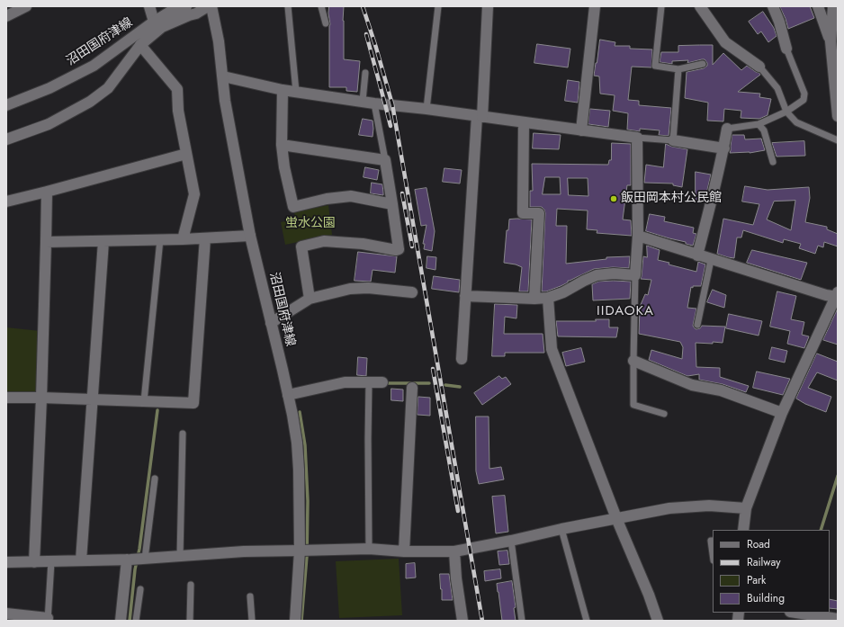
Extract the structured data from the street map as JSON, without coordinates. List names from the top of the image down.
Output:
{
  "streets": {
    "street": ["沼田国府津線"]
  },
  "districts": ["IIDAOKA"],
  "parks": ["蛍水公園"],
  "places": ["飯田岡本村公民館"],
  "legend": [
    "Road",
    "Railway",
    "Park",
    "Building"
  ]
}
